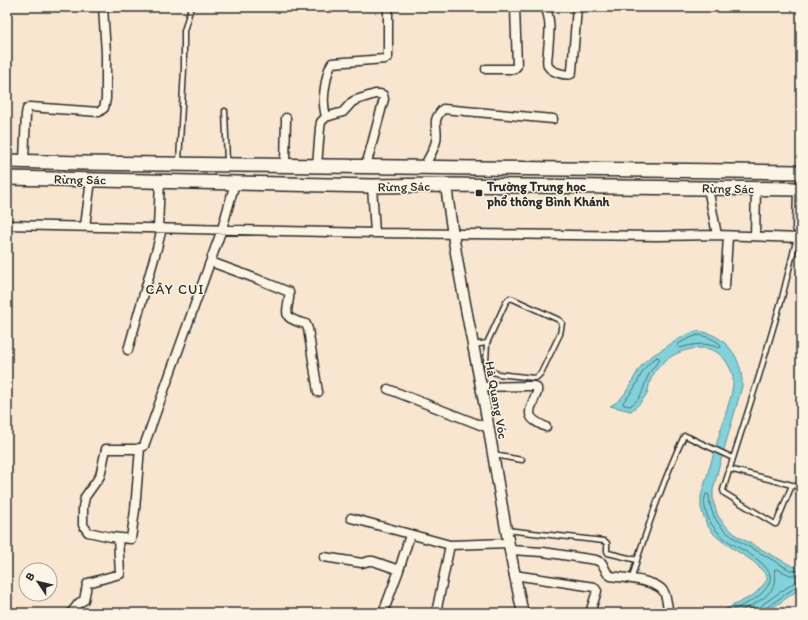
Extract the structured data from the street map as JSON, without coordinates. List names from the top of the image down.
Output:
{
  "streets": {
    "main road": ["Rừng Sác"],
    "street": ["Hà Quang Vóc"]
  },
  "crossings": [
    ["Rừng Sác", "Hà Quang Vóc"]
  ],
  "districts": ["CÂY CUI"],
  "places": {
    "transit": ["Trường Trung học phổ thông Bình Khánh"]
  },
  "north": "top left"
}
